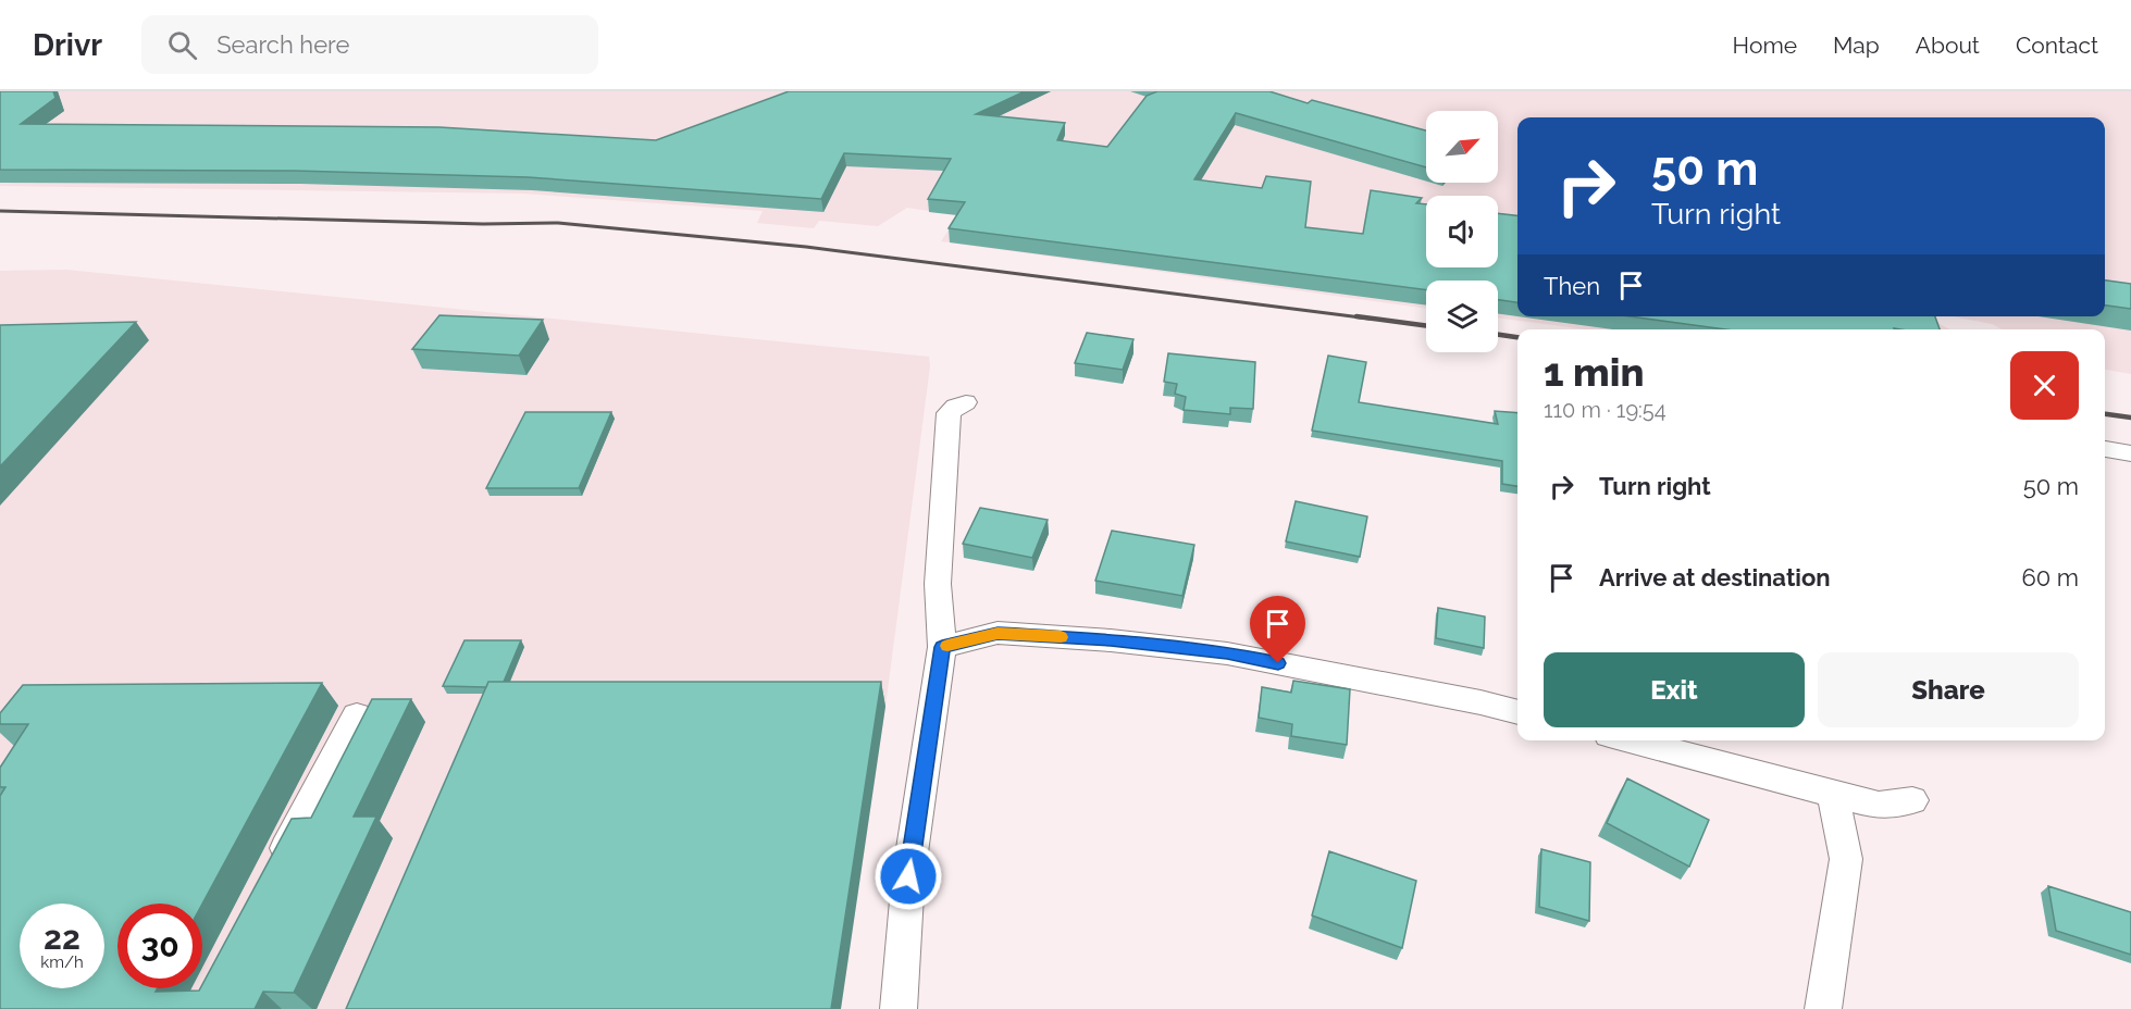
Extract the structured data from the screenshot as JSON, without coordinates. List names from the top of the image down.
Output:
{
  "north": "top right",
  "page": {
    "header": "Drivr",
    "search": "Search here",
    "nav": [
      "Home",
      "Map",
      "About",
      "Contact"
    ],
    "turn": ["50 m", "Turn right"],
    "then": "Then",
    "heading": ["1 min", "110 m · 19:54"],
    "list": [
      {
        "name": "Turn right",
        "value": "50 m"
      },
      {
        "name": "Arrive at destination",
        "value": "60 m"
      }
    ],
    "buttons": ["Exit", "Share"],
    "speed": "22 km/h",
    "limit": "30"
  }
}
